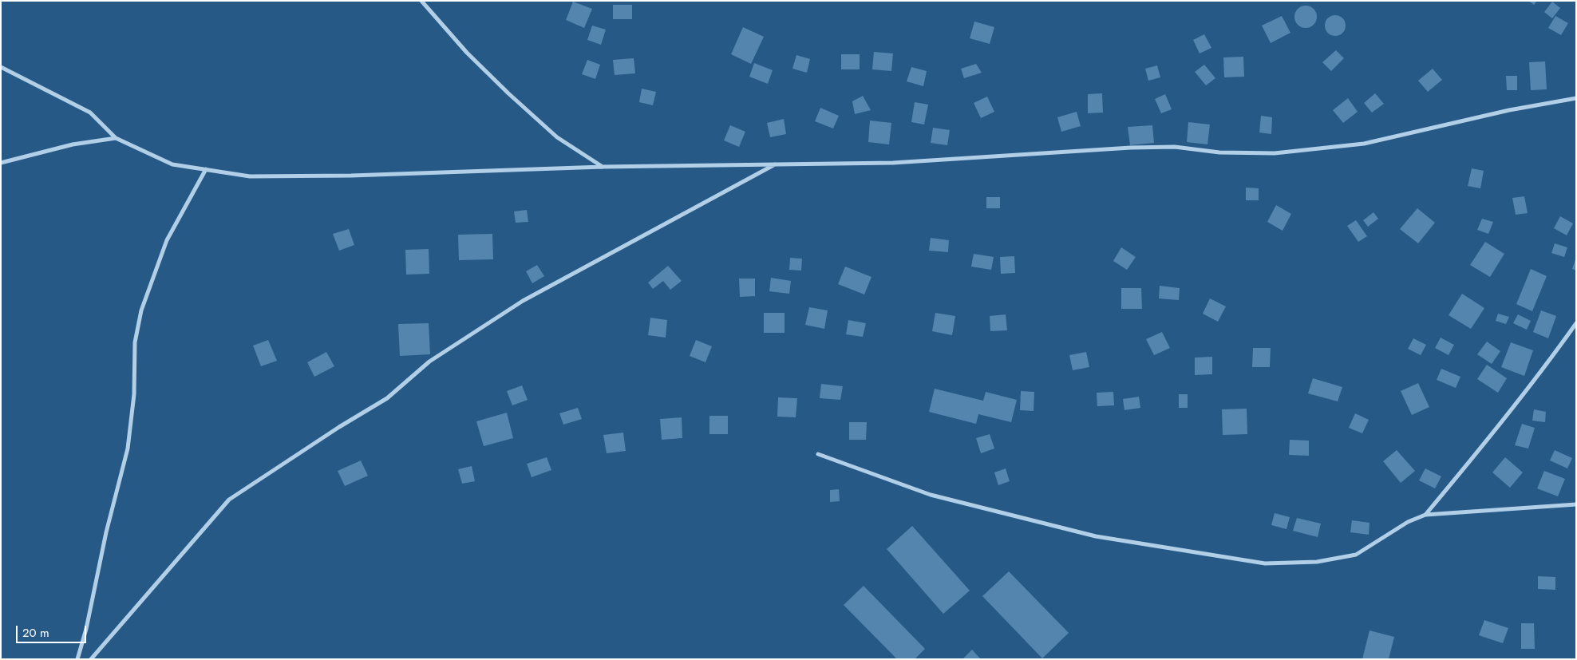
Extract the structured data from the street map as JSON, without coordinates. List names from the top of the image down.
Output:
{
  "scale_bar": "20 m"
}
